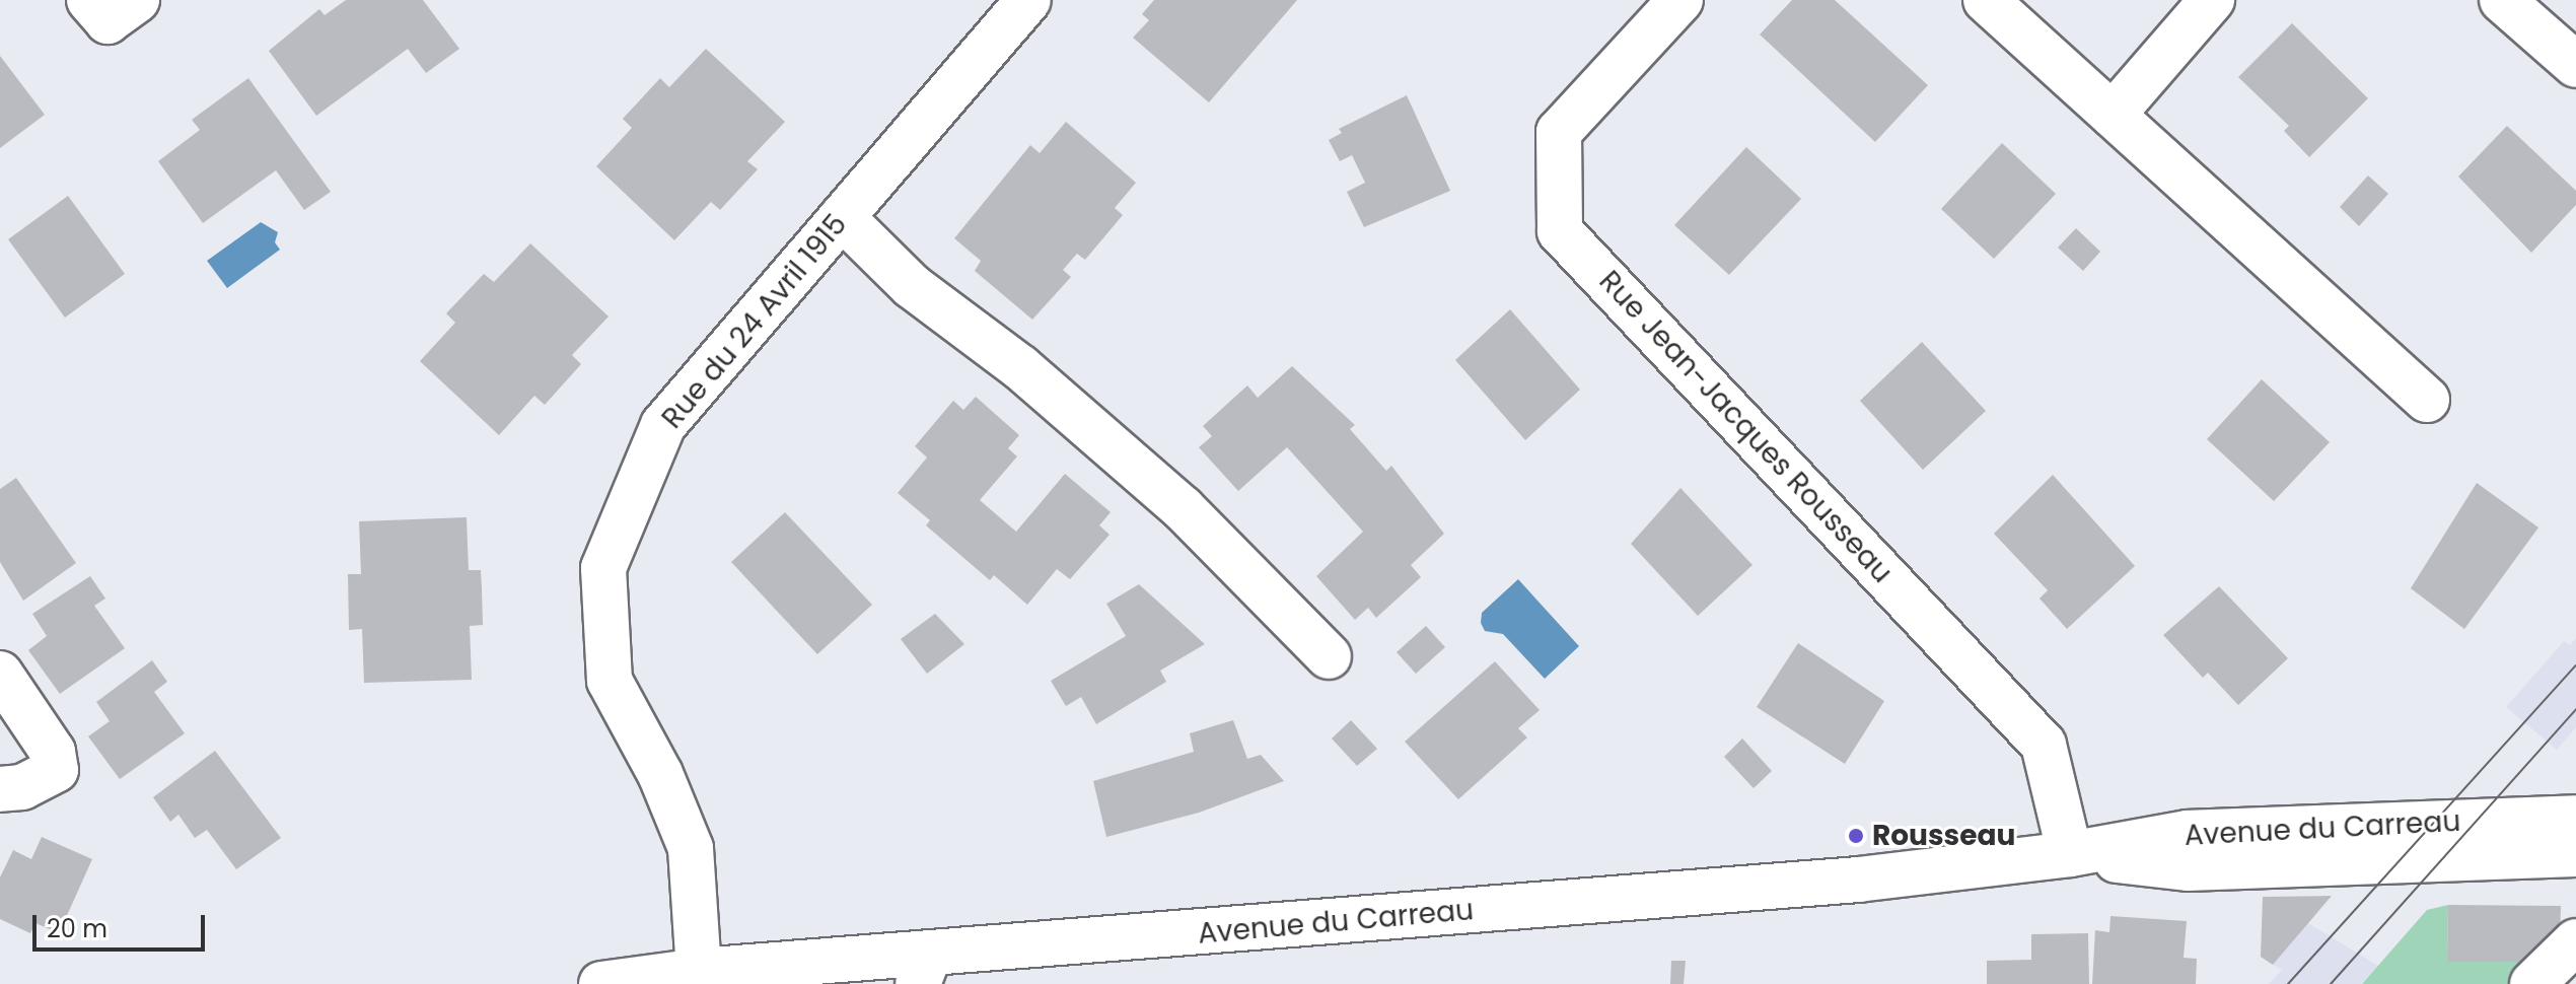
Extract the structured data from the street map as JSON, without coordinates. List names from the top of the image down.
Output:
{
  "streets": {
    "street": ["Rue du 24 Avril 1915", "Rue Jean-Jacques Rousseau", "Avenue du Carreau"]
  },
  "crossings": [
    ["Rue du 24 Avril 1915", "Avenue du Carreau"],
    ["Rue Jean-Jacques Rousseau", "Avenue du Carreau"]
  ],
  "places": ["Rousseau"],
  "scale_bar": "20 m"
}
